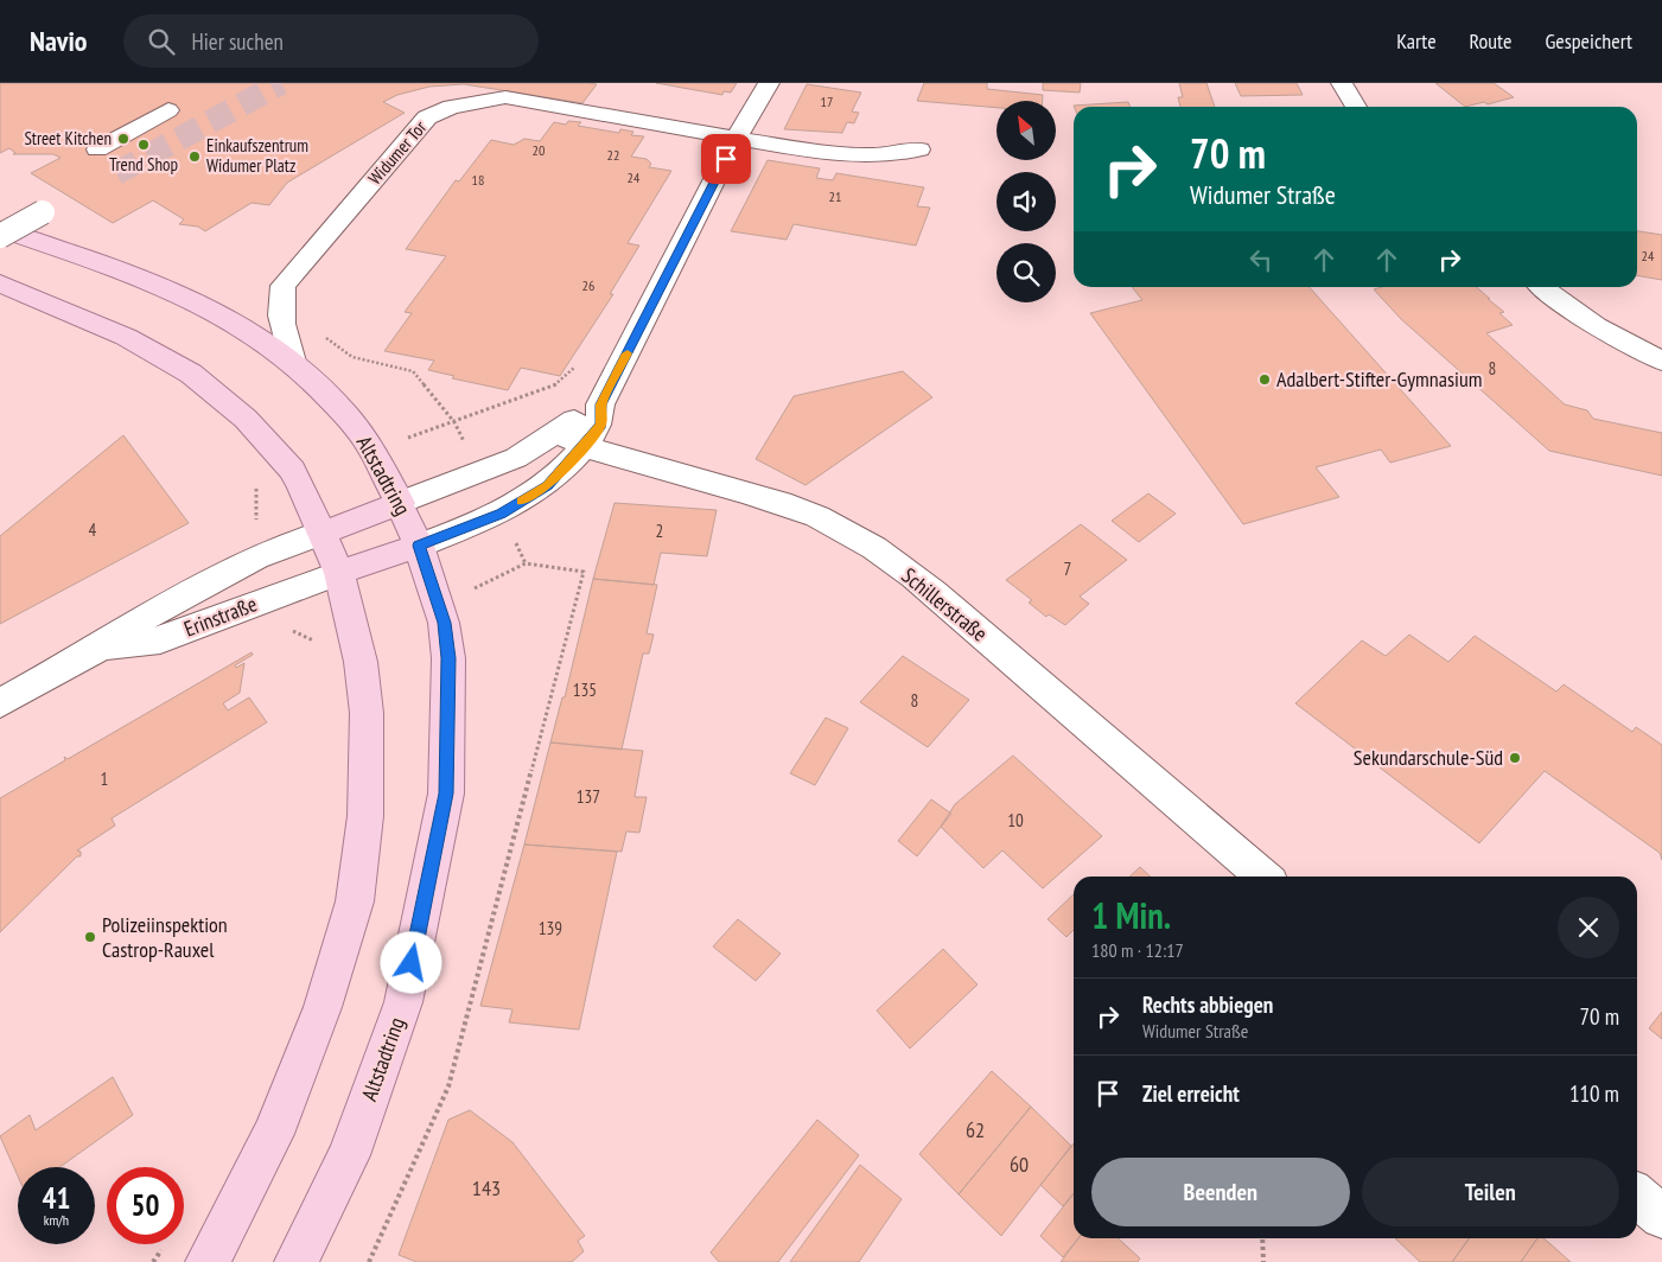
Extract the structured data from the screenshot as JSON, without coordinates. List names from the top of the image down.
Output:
{
  "streets": {
    "main road": ["Altstadtring"],
    "street": ["Widumer Tor", "Schillerstraße", "Erinstraße"]
  },
  "crossings": [
    ["Widumer Tor", "Altstadtring"]
  ],
  "places": [
    "Street Kitchen",
    "Trend Shop",
    "Einkaufszentrum Widumer Platz",
    "Adalbert-Stifter-Gymnasium",
    "Sekundarschule-Süd",
    "Polizeiinspektion Castrop-Rauxel"
  ],
  "house_numbers": [
    "17",
    "20",
    "22",
    "24",
    "18",
    "21",
    "24",
    "26",
    "8",
    "4",
    "2",
    "7",
    "135",
    "8",
    "1",
    "137",
    "10",
    "139",
    "62",
    "60",
    "143"
  ],
  "north": "top left",
  "page": {
    "header": "Navio",
    "search": "Hier suchen",
    "nav": ["Karte", "Route", "Gespeichert"],
    "turn": ["70 m", "Widumer Straße"],
    "heading": ["1 Min.", "180 m · 12:17"],
    "list": [
      {
        "name": "Rechts abbiegen",
        "note": "Widumer Straße",
        "value": "70 m"
      },
      {
        "name": "Ziel erreicht",
        "value": "110 m"
      }
    ],
    "buttons": ["Beenden", "Teilen"],
    "speed": "41 km/h",
    "limit": "50"
  }
}
